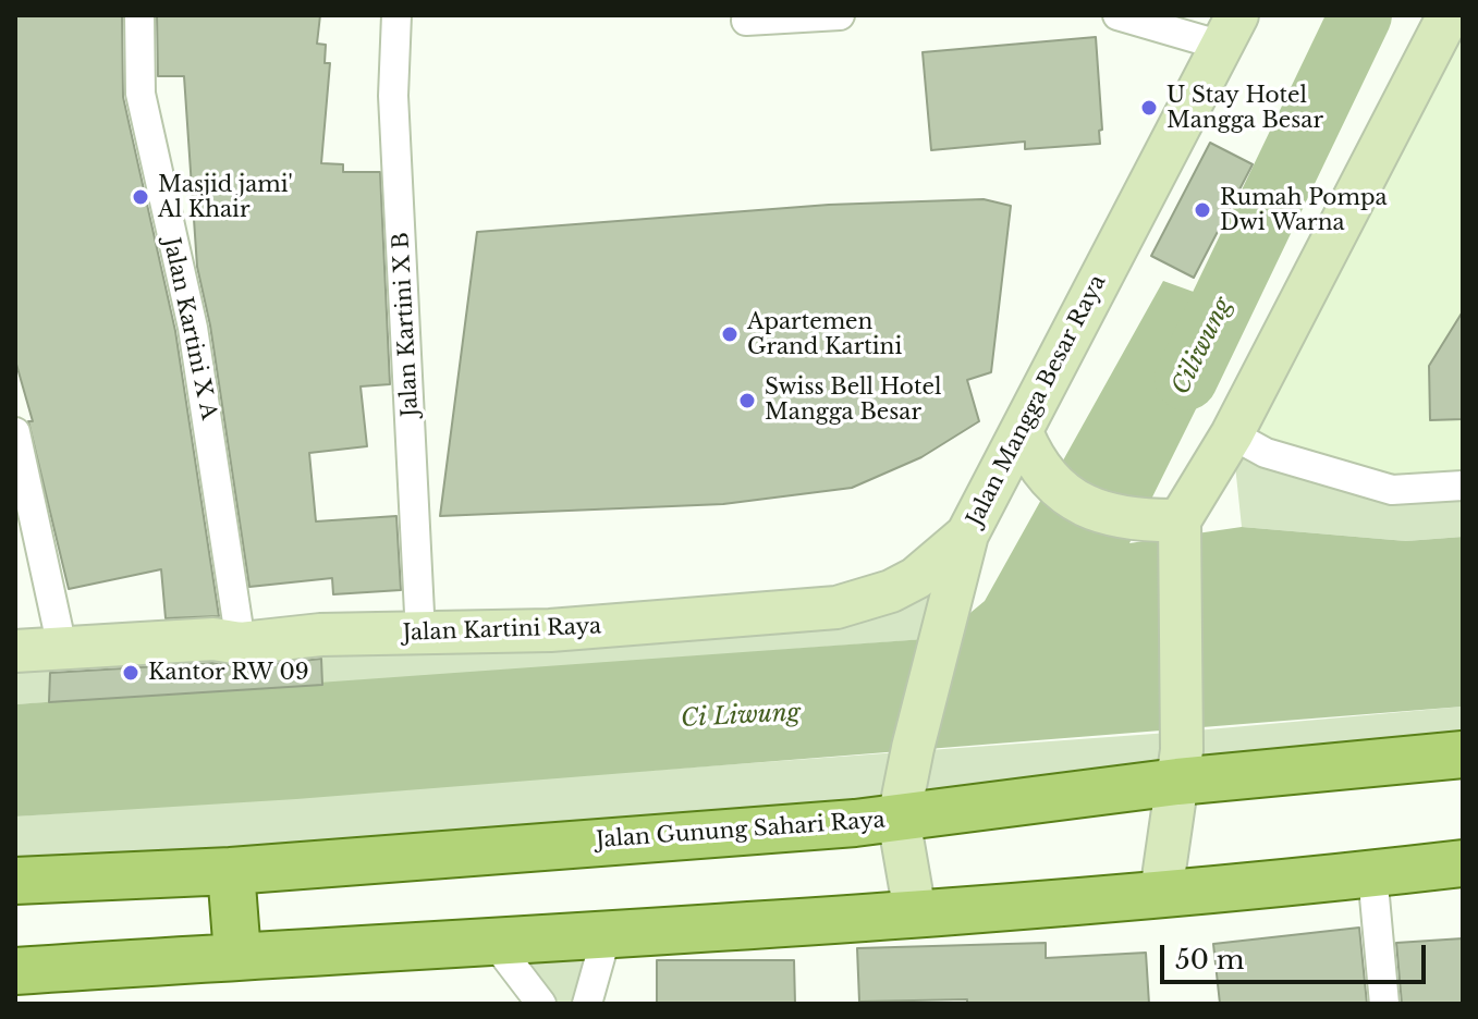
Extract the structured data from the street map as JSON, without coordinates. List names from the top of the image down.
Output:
{
  "streets": {
    "main road": ["Jalan Mangga Besar Raya", "Jalan Kartini Raya", "Jalan Gunung Sahari Raya"],
    "street": ["Jalan Kartini X B", "Jalan Kartini X A"]
  },
  "crossings": [
    ["Jalan Kartini X B", "Jalan Kartini Raya"],
    ["Jalan Kartini X A", "Jalan Kartini Raya"],
    ["Jalan Mangga Besar Raya", "Jalan Kartini Raya"],
    ["Jalan Mangga Besar Raya", "Jalan Gunung Sahari Raya"]
  ],
  "water": ["Ciliwung", "Ci Liwung"],
  "places": [
    "U Stay Hotel Mangga Besar",
    "Masjid jami' Al Khair",
    "Rumah Pompa Dwi Warna",
    "Apartemen Grand Kartini",
    "Swiss Bell Hotel Mangga Besar",
    "Kantor RW 09"
  ],
  "scale_bar": "50 m"
}
